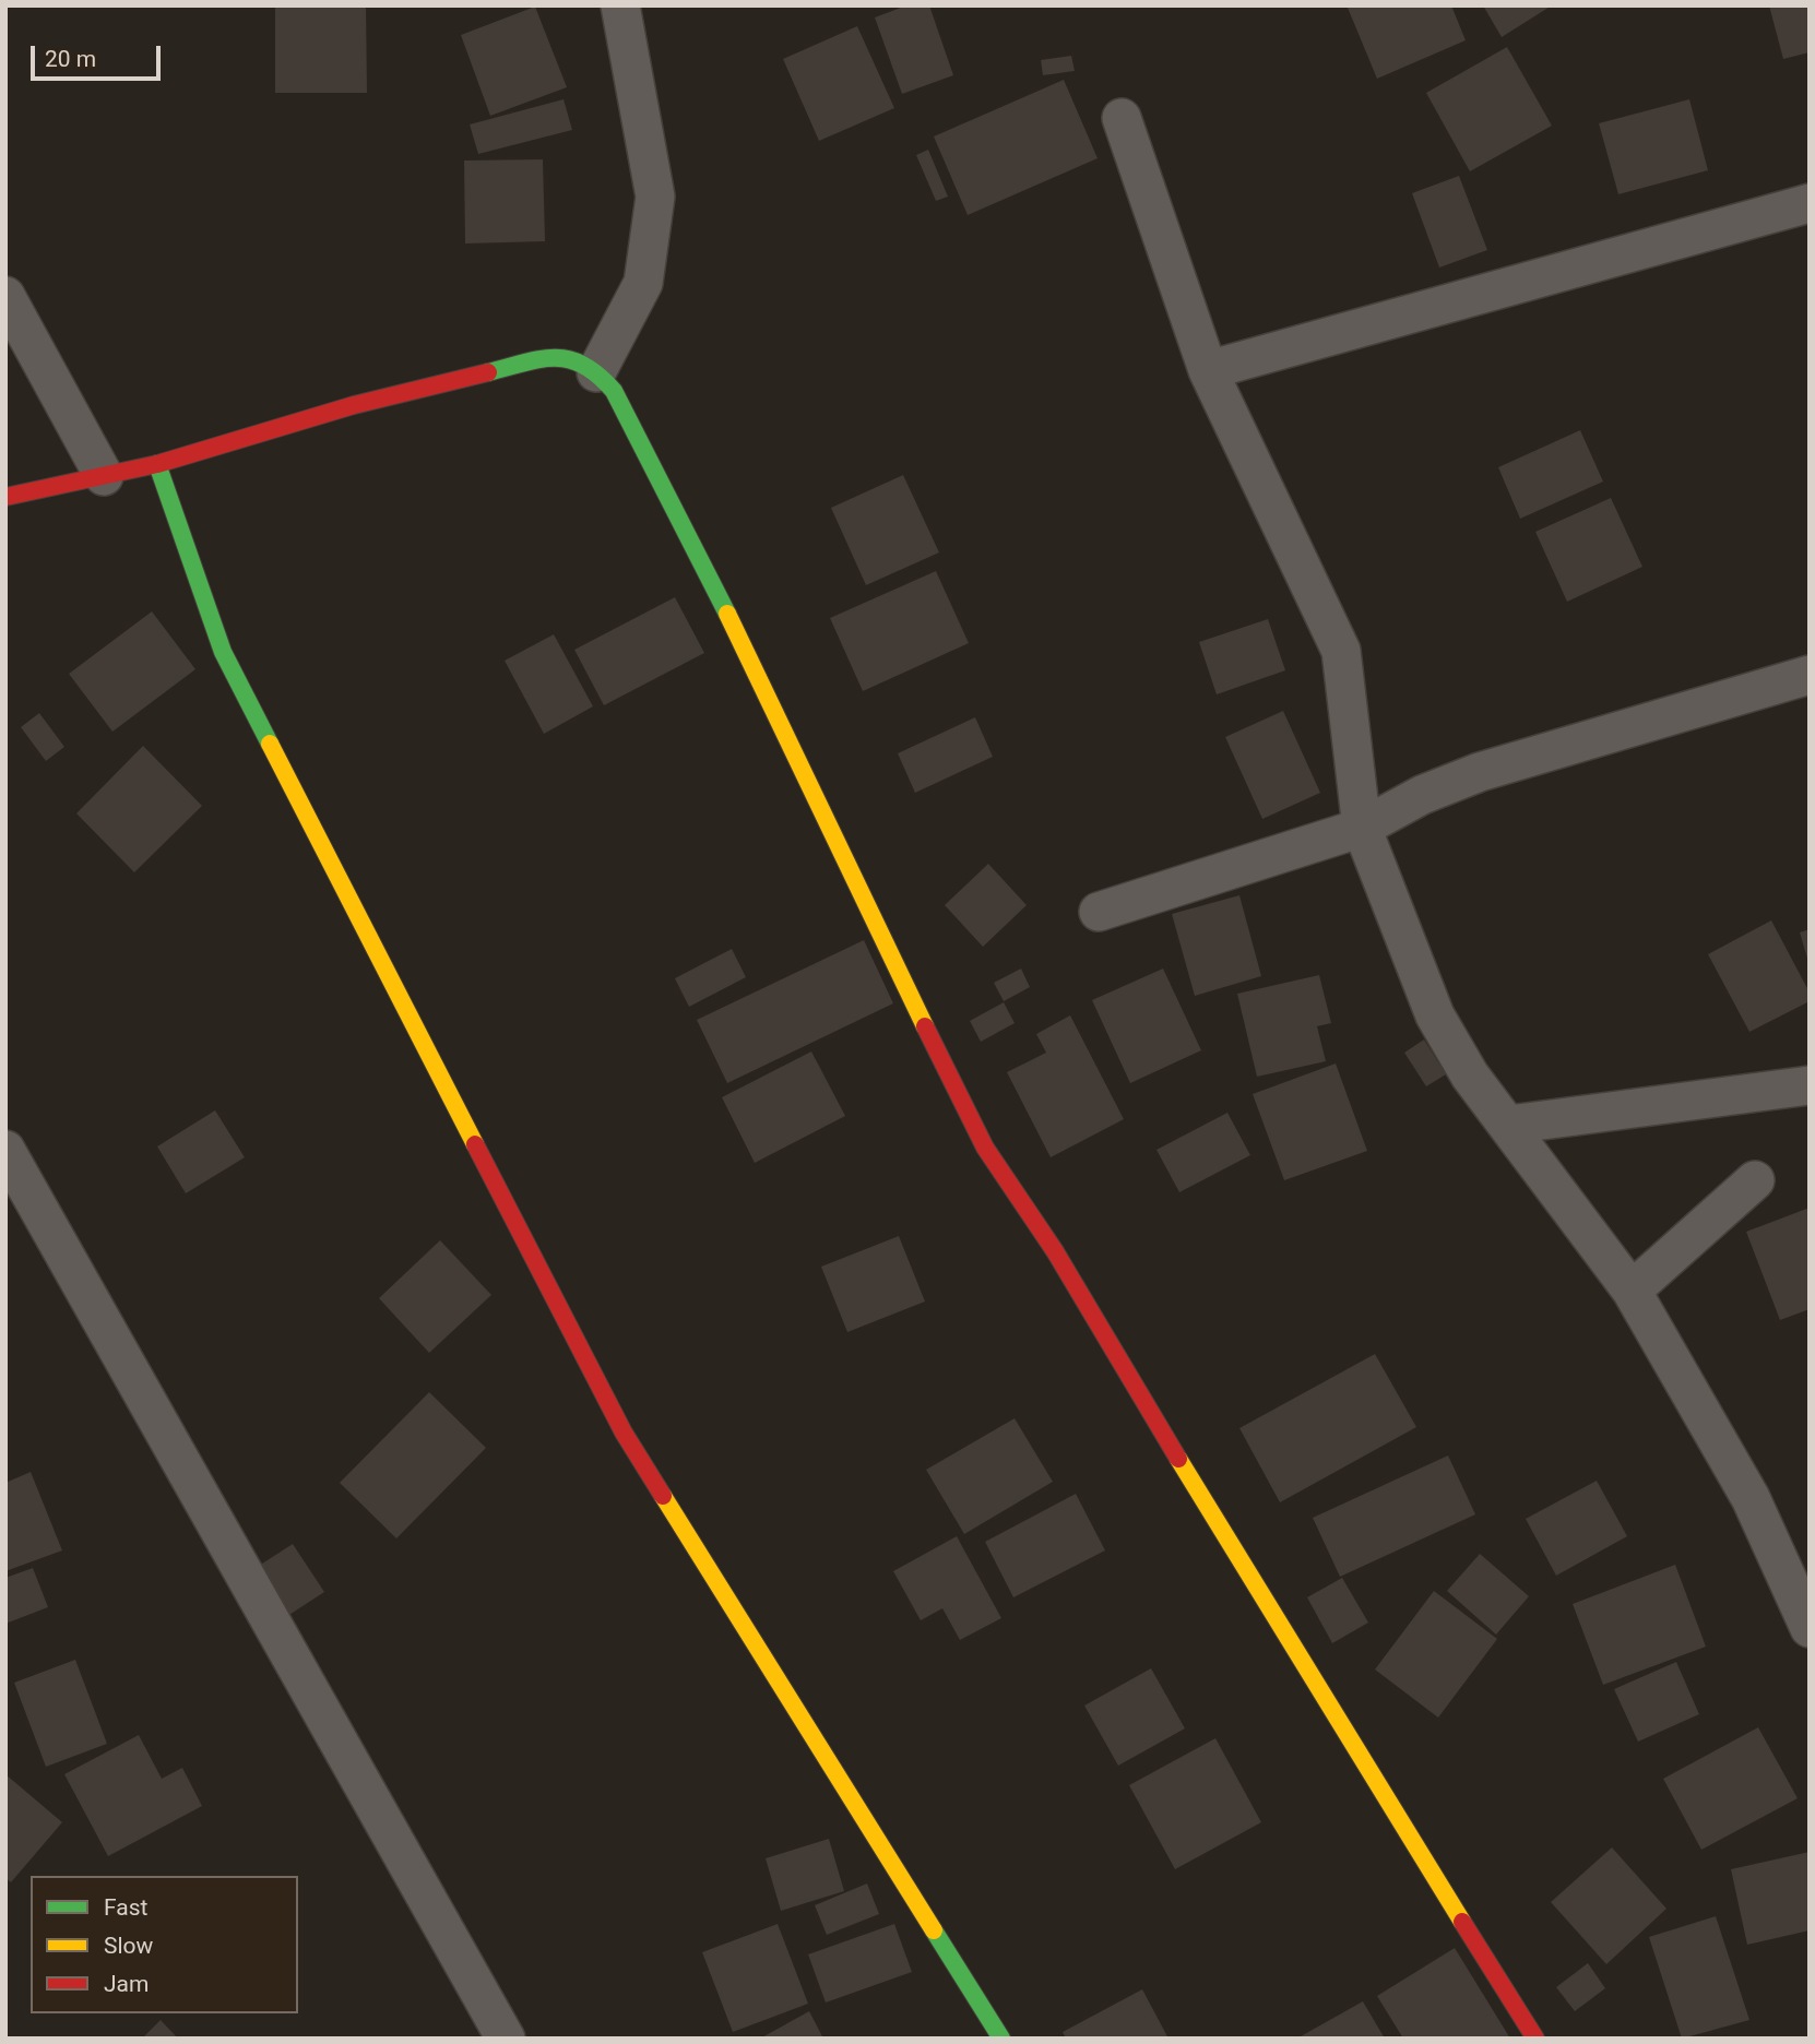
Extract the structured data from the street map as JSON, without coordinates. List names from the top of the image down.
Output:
{
  "legend": ["Fast", "Slow", "Jam"],
  "scale_bar": "20 m"
}
